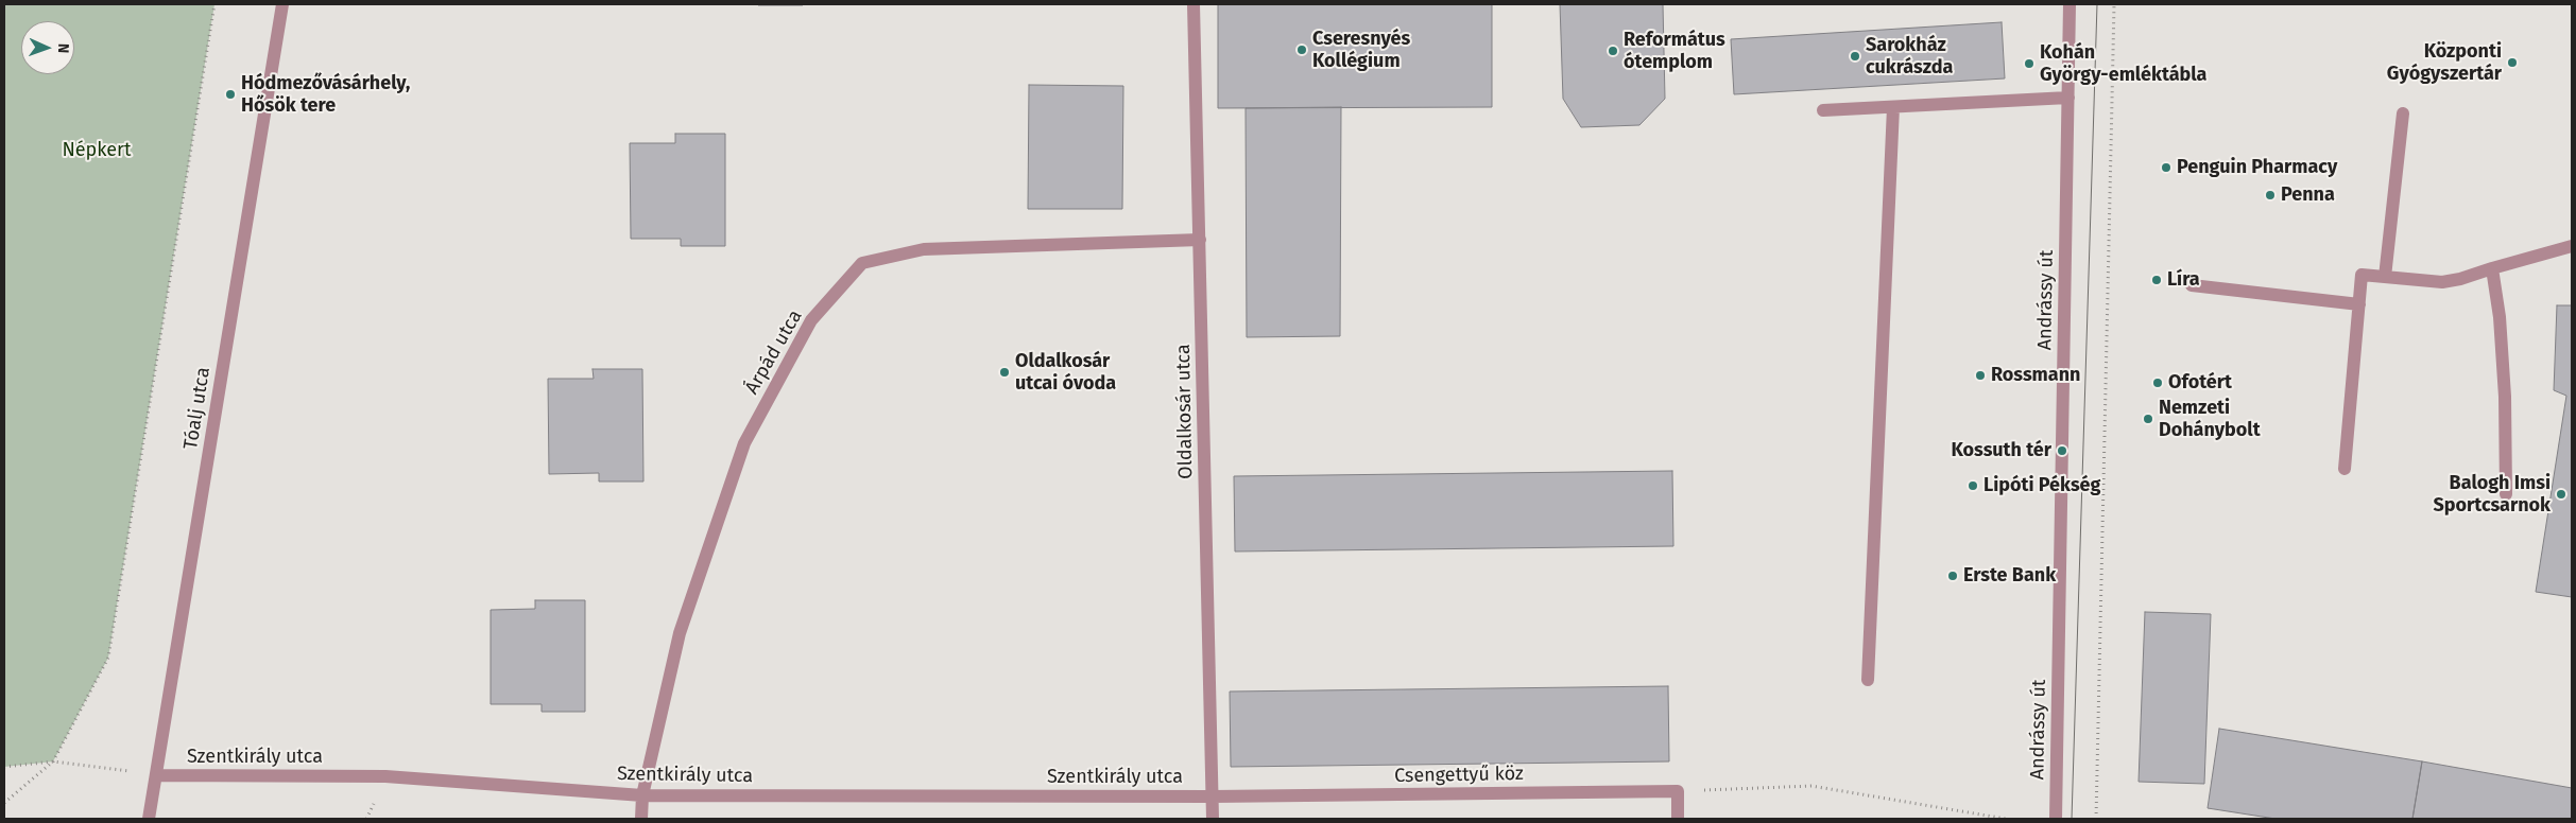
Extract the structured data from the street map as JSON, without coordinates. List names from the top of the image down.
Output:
{
  "streets": {
    "street": [
      "Andrássy út",
      "Árpád utca",
      "Tóalj utca",
      "Oldalkosár utca",
      "Szentkirály utca",
      "Csengettyű köz"
    ]
  },
  "crossings": [
    ["Árpád utca", "Oldalkosár utca"],
    ["Árpád utca", "Szentkirály utca"],
    ["Tóalj utca", "Szentkirály utca"],
    ["Oldalkosár utca", "Szentkirály utca"],
    ["Oldalkosár utca", "Csengettyű köz"],
    ["Szentkirály utca", "Csengettyű köz"]
  ],
  "parks": ["Népkert"],
  "places": [
    "Cseresnyés Kollégium",
    "Református ótemplom",
    "Sarokház cukrászda",
    "Központi Gyógyszertár",
    "Kohán György-emléktábla",
    "Hódmezővásárhely, Hősök tere",
    "Penguin Pharmacy",
    "Penna",
    "Líra",
    "Oldalkosár utcai óvoda",
    "Rossmann",
    "Ofotért",
    "Nemzeti Dohánybolt",
    "Kossuth tér",
    "Lipóti Pékség",
    "Balogh Imsi Sportcsarnok",
    "Erste Bank"
  ],
  "north": "right"
}
